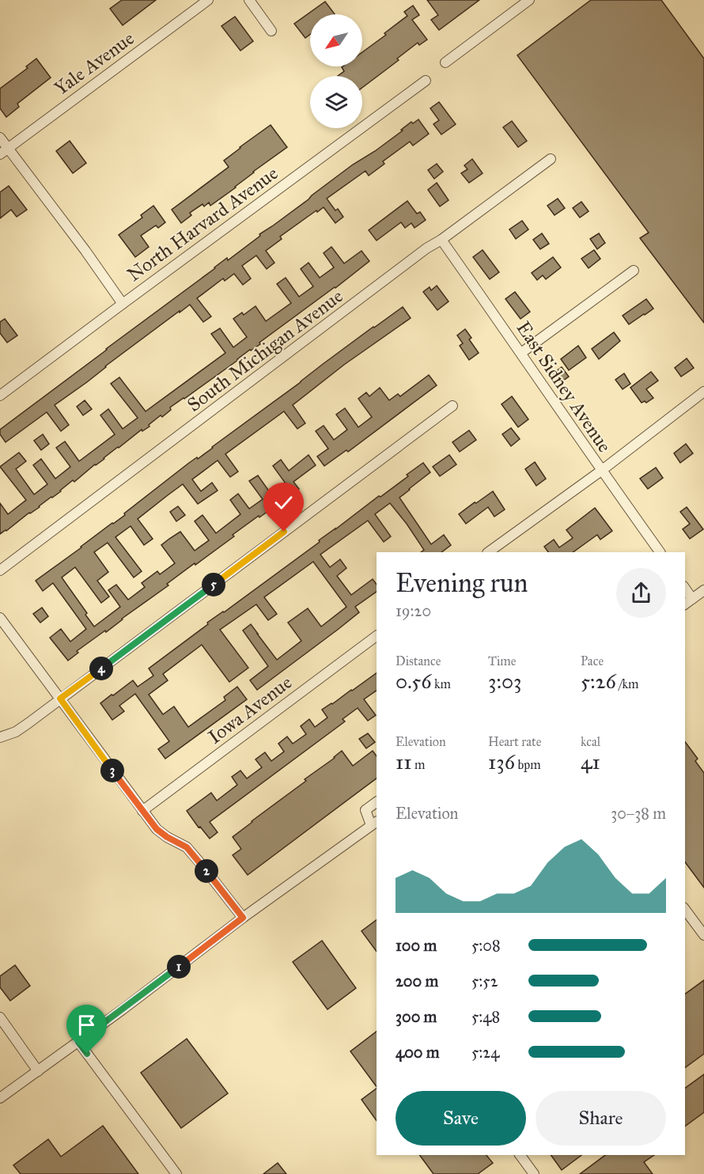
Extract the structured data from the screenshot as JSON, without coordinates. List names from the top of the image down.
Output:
{
  "streets": {
    "street": [
      "Yale Avenue",
      "North Harvard Avenue",
      "South Michigan Avenue",
      "East Sidney Avenue",
      "Iowa Avenue"
    ]
  },
  "crossings": [
    ["South Michigan Avenue", "East Sidney Avenue"]
  ],
  "north": "bottom left",
  "page": {
    "heading": ["Evening run", "19:20"],
    "pins": [
      "5",
      "4",
      "3",
      "2",
      "1"
    ],
    "stats": [
      ["Distance", "0.56 km"],
      ["Time", "3:03"],
      ["Pace", "5:26 /km"],
      ["Elevation", "11 m"],
      ["Heart rate", "136 bpm"],
      ["kcal", "41"]
    ],
    "chart": ["Elevation", "30–38 m"],
    "list": [
      {
        "name": "100 m",
        "note": "5:08"
      },
      {
        "name": "200 m",
        "note": "5:52"
      },
      {
        "name": "300 m",
        "note": "5:48"
      },
      {
        "name": "400 m",
        "note": "5:24"
      }
    ],
    "buttons": ["Save", "Share"]
  }
}
